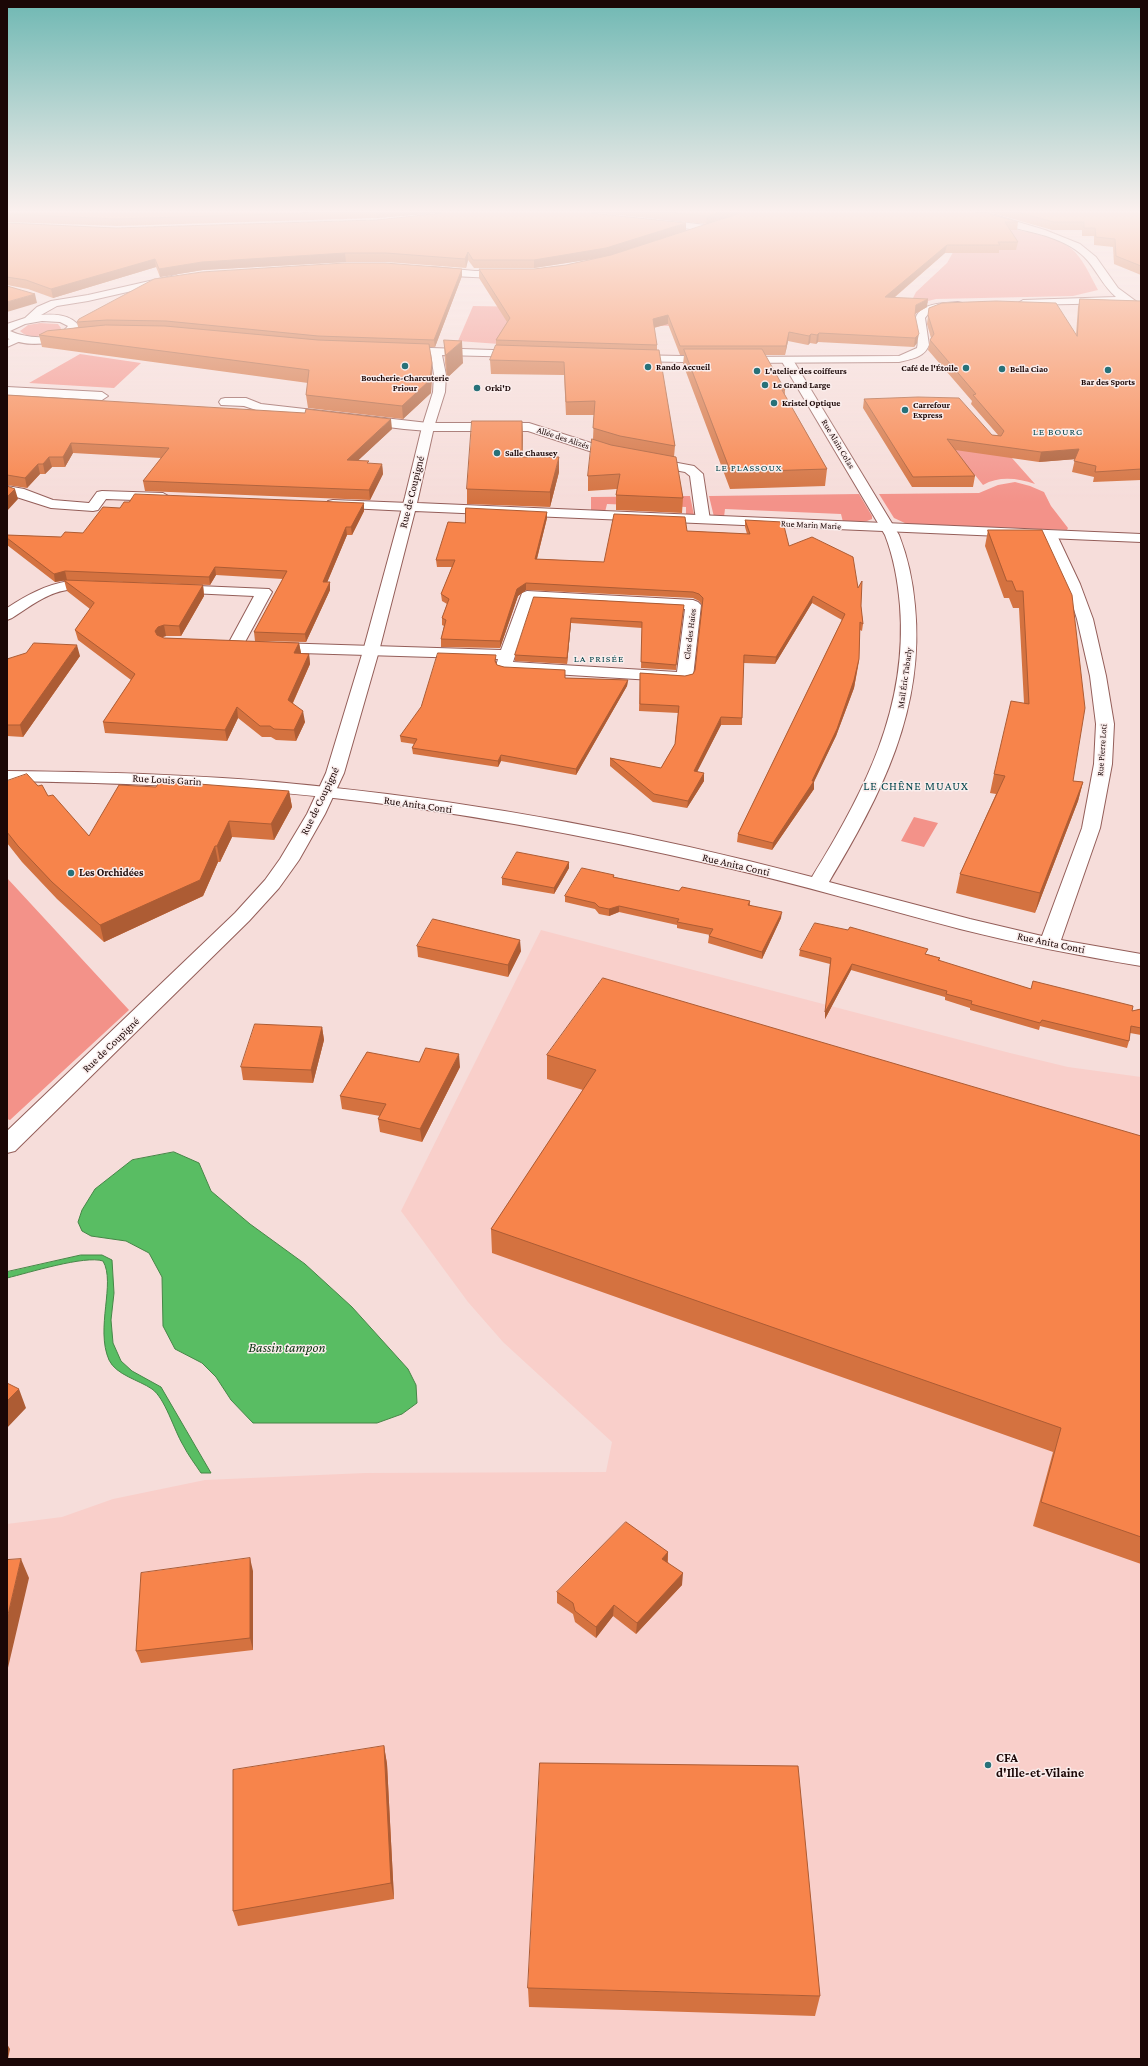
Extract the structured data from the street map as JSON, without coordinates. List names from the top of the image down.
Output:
{
  "streets": {
    "street": [
      "Allée des Alizés",
      "Rue Alain Colas",
      "Rue de Coupigné",
      "Rue Marin Marie",
      "Clos des Haies",
      "Mail Éric Tabarly",
      "Rue Pierre Loti",
      "Rue Louis Garin",
      "Rue Anita Conti"
    ]
  },
  "crossings": [
    ["Allée des Alizés", "Rue de Coupigné"],
    ["Allée des Alizés", "Rue Marin Marie"],
    ["Rue Alain Colas", "Rue Marin Marie"],
    ["Rue Alain Colas", "Mail Éric Tabarly"],
    ["Rue de Coupigné", "Rue Marin Marie"],
    ["Rue de Coupigné", "Rue Louis Garin"],
    ["Rue de Coupigné", "Rue Anita Conti"],
    ["Rue Marin Marie", "Mail Éric Tabarly"],
    ["Rue Marin Marie", "Rue Pierre Loti"],
    ["Mail Éric Tabarly", "Rue Anita Conti"],
    ["Rue Pierre Loti", "Rue Anita Conti"],
    ["Rue Louis Garin", "Rue Anita Conti"]
  ],
  "districts": [
    "LE BOURG",
    "LE PLASSOUX",
    "LA PRISÉE",
    "LE CHÊNE MUAUX"
  ],
  "water": ["Bassin tampon"],
  "places": [
    "Boucherie-Charcuterie Priour",
    "Rando Accueil",
    "Café de l'Étoile",
    "Bella Ciao",
    "Bar des Sports",
    "L'atelier des coiffeurs",
    "Le Grand Large",
    "Orki'D",
    "Kristel Optique",
    "Carrefour Express",
    "Salle Chausey",
    "Les Orchidées",
    "CFA d'Ille-et-Vilaine"
  ]
}
